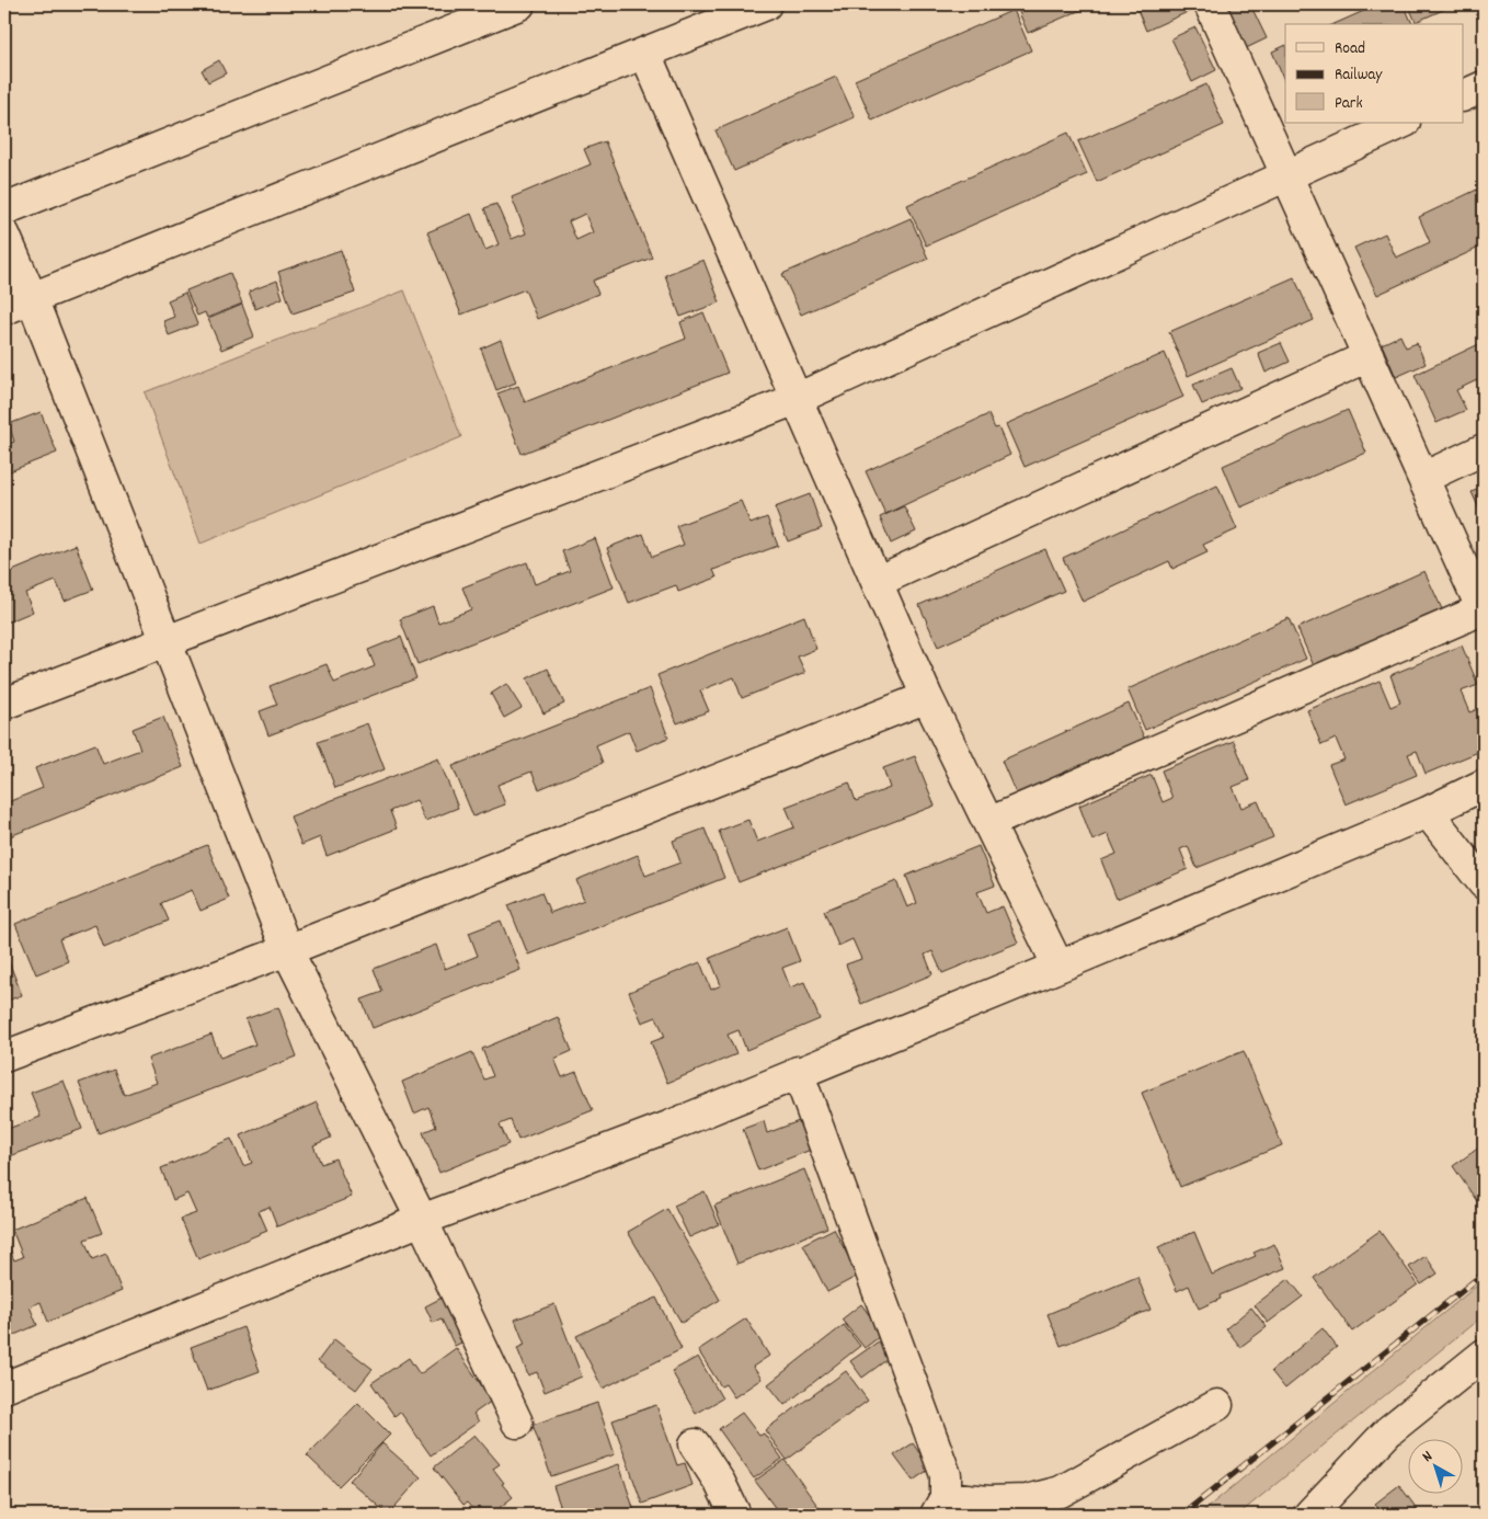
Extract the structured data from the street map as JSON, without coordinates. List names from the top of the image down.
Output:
{
  "legend": ["Road", "Railway", "Park"],
  "north": "top left"
}
